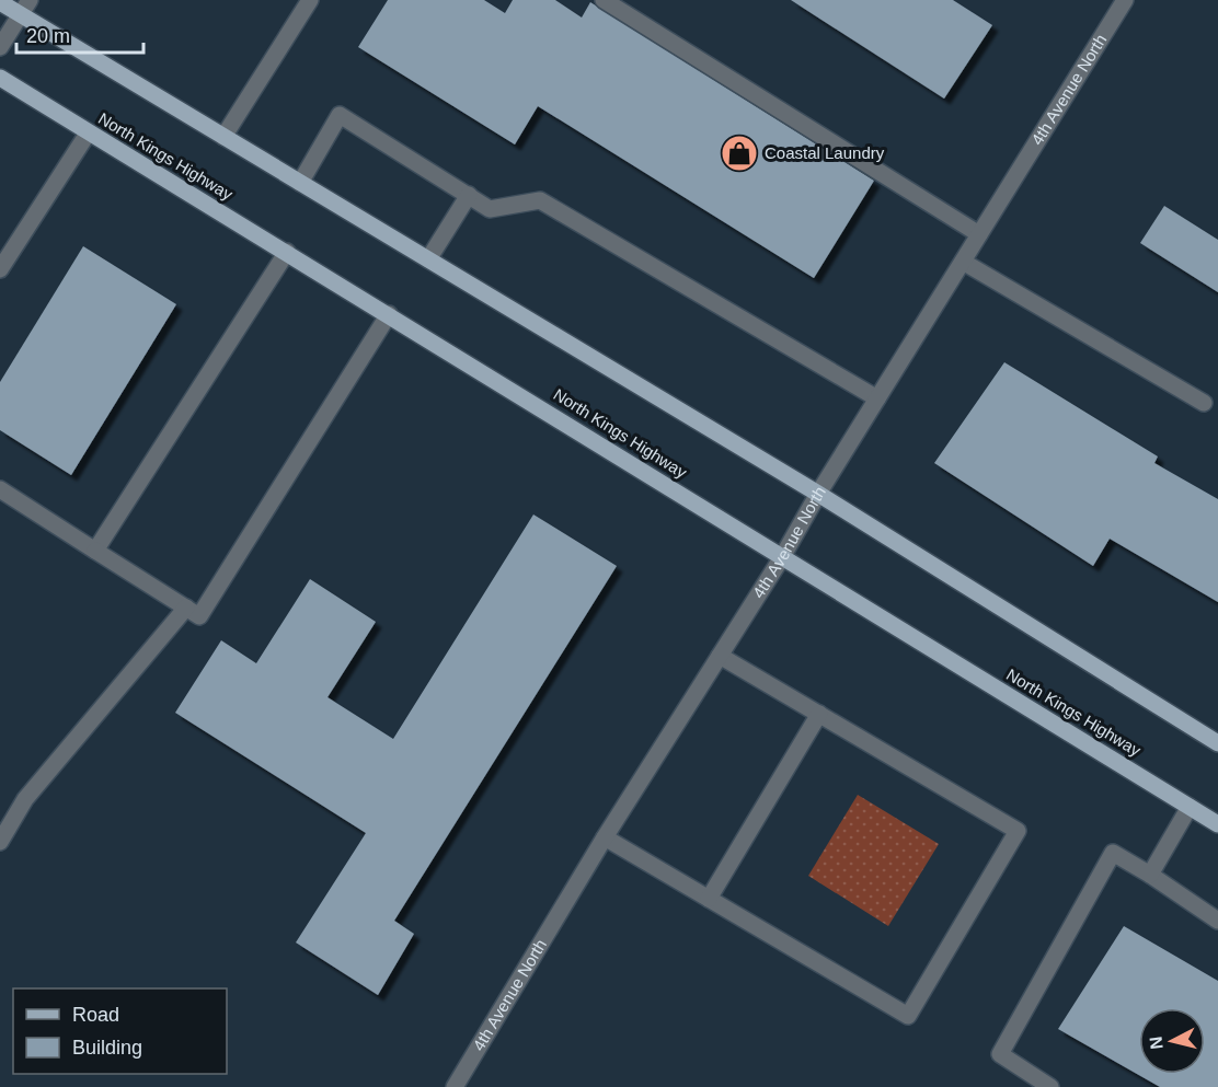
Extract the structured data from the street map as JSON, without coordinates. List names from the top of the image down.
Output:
{
  "streets": {
    "main road": ["North Kings Highway"],
    "street": ["4th Avenue North"]
  },
  "crossings": [
    ["4th Avenue North", "North Kings Highway"]
  ],
  "places": {
    "shop": ["Coastal Laundry"]
  },
  "legend": ["Road", "Building"],
  "scale_bar": "20 m",
  "north": "left"
}
